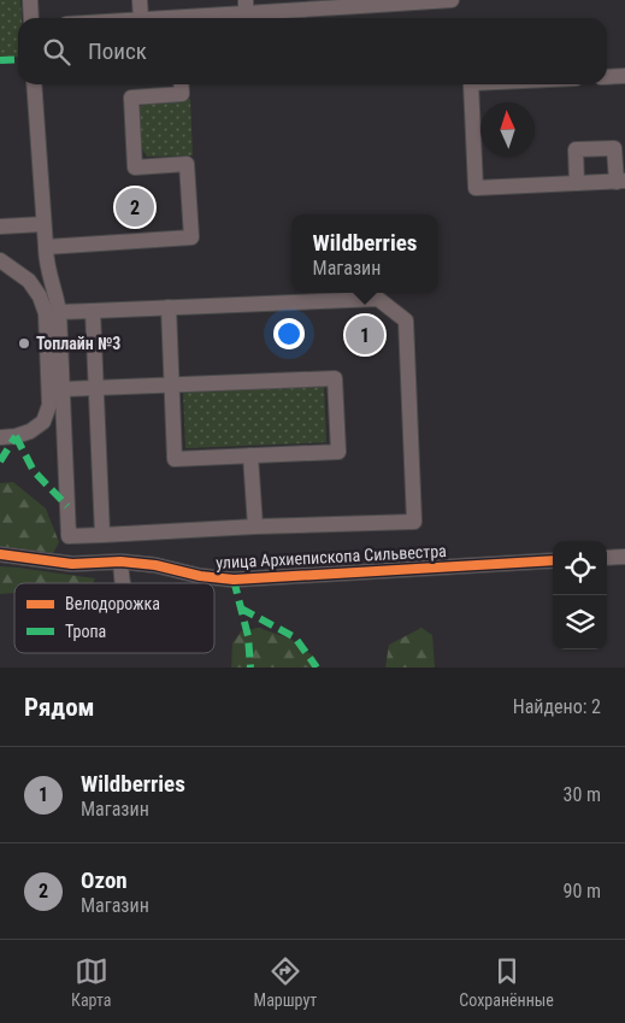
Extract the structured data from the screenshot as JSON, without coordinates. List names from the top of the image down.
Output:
{
  "streets": {
    "street": ["улица Архиепископа Сильвестра"]
  },
  "places": ["Топлайн №3"],
  "legend": ["Велодорожка", "Тропа"],
  "north": "top",
  "page": {
    "search": "Поиск",
    "pins": ["2", "1"],
    "popup": ["Wildberries", "Магазин"],
    "heading": ["Рядом", "Найдено: 2"],
    "list": [
      {
        "mark": "1",
        "name": "Wildberries",
        "note": "Магазин",
        "value": "30 m"
      },
      {
        "mark": "2",
        "name": "Ozon",
        "note": "Магазин",
        "value": "90 m"
      }
    ],
    "nav": ["Карта", "Маршрут", "Сохранённые"]
  }
}
